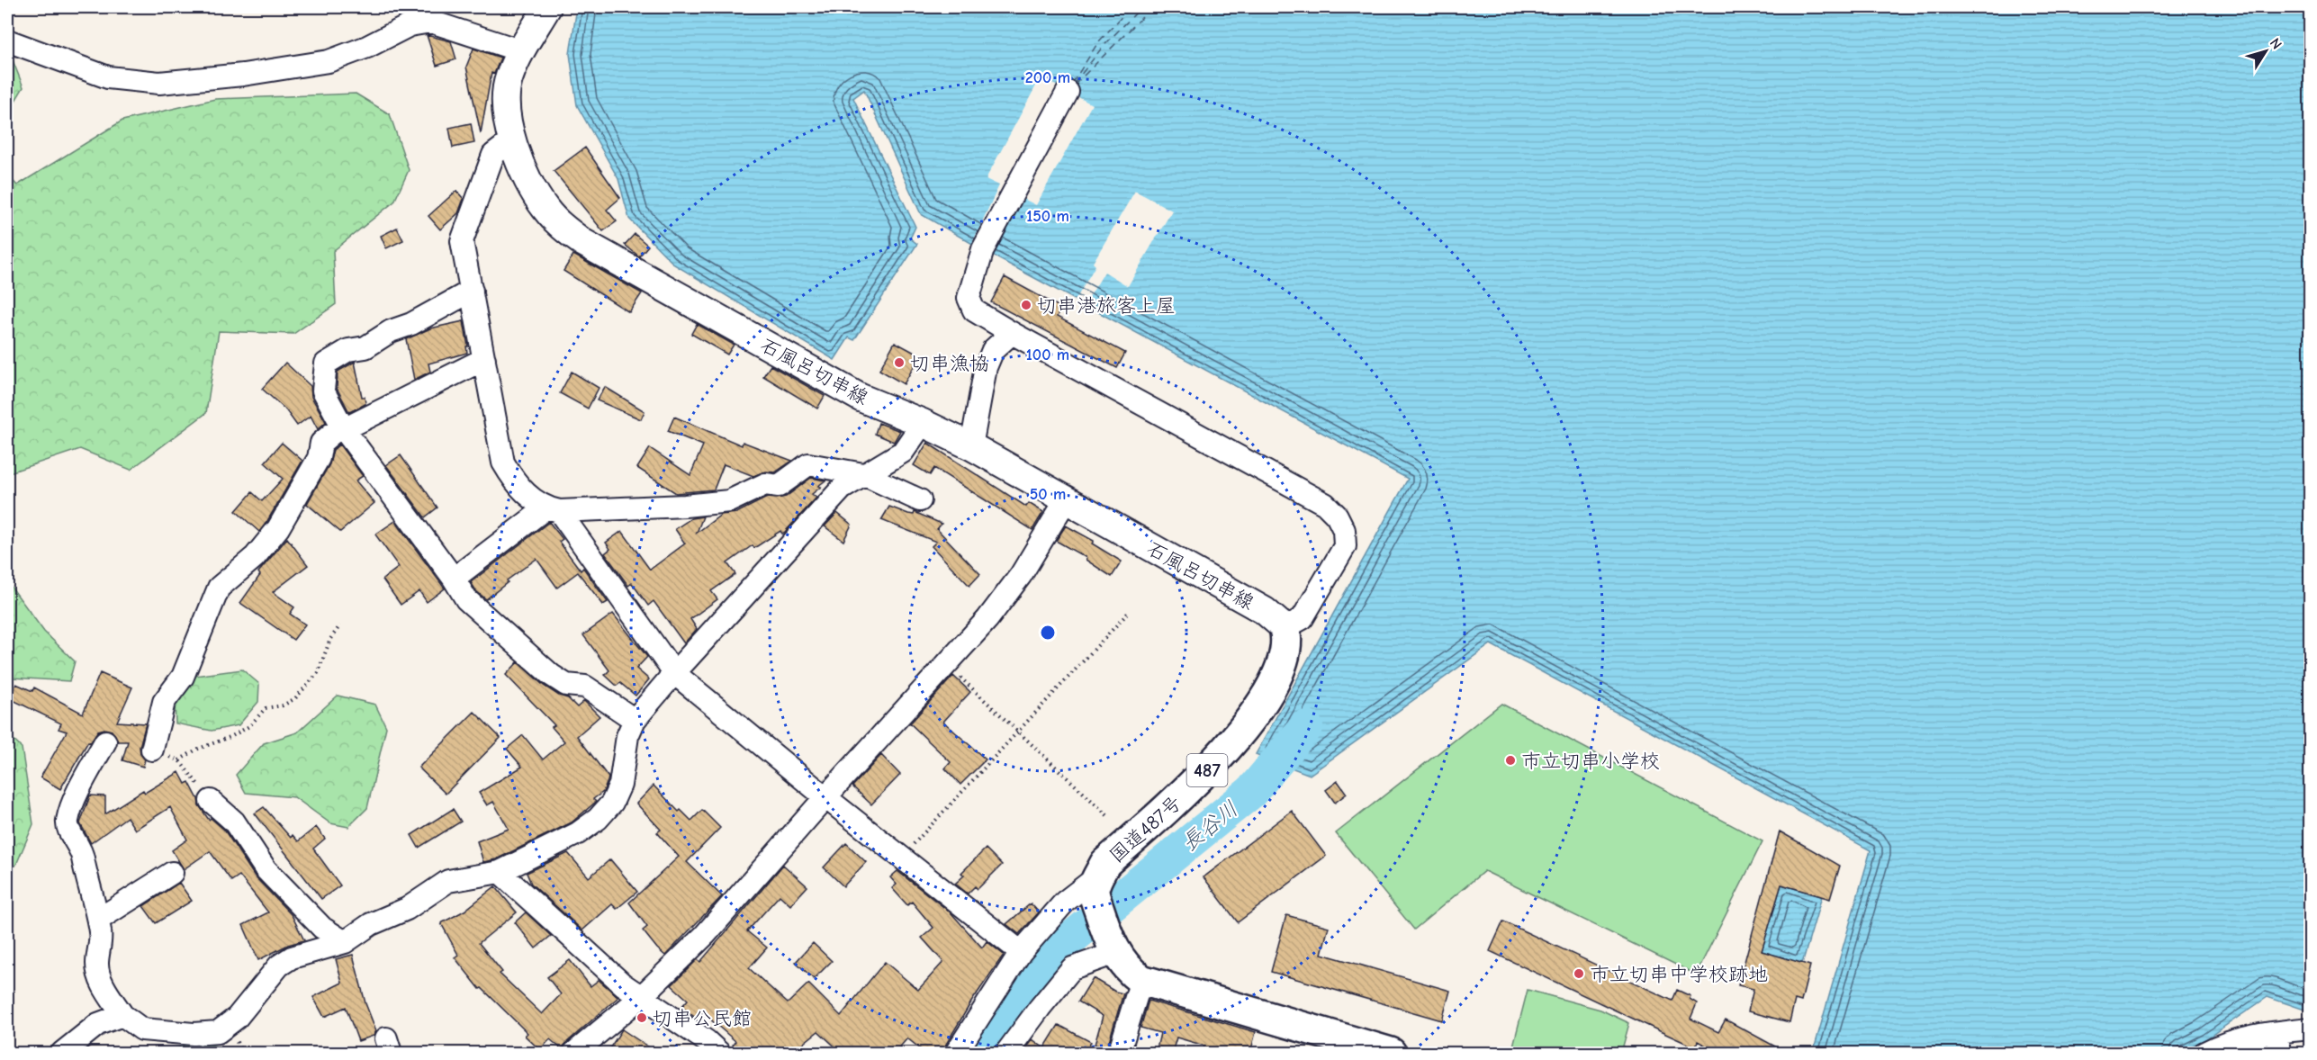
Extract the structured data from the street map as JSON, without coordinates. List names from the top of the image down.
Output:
{
  "streets": {
    "highway": ["487", "国道487号"],
    "main road": ["石風呂切串線"]
  },
  "crossings": [
    ["石風呂切串線", "国道487号"]
  ],
  "water": ["長谷川"],
  "places": [
    "切串港旅客上屋",
    "切串漁協",
    "市立切串小学校",
    "市立切串中学校跡地",
    "切串公民館"
  ],
  "north": "top right",
  "rings": [
    "200 m",
    "150 m",
    "100 m",
    "50 m"
  ]
}
